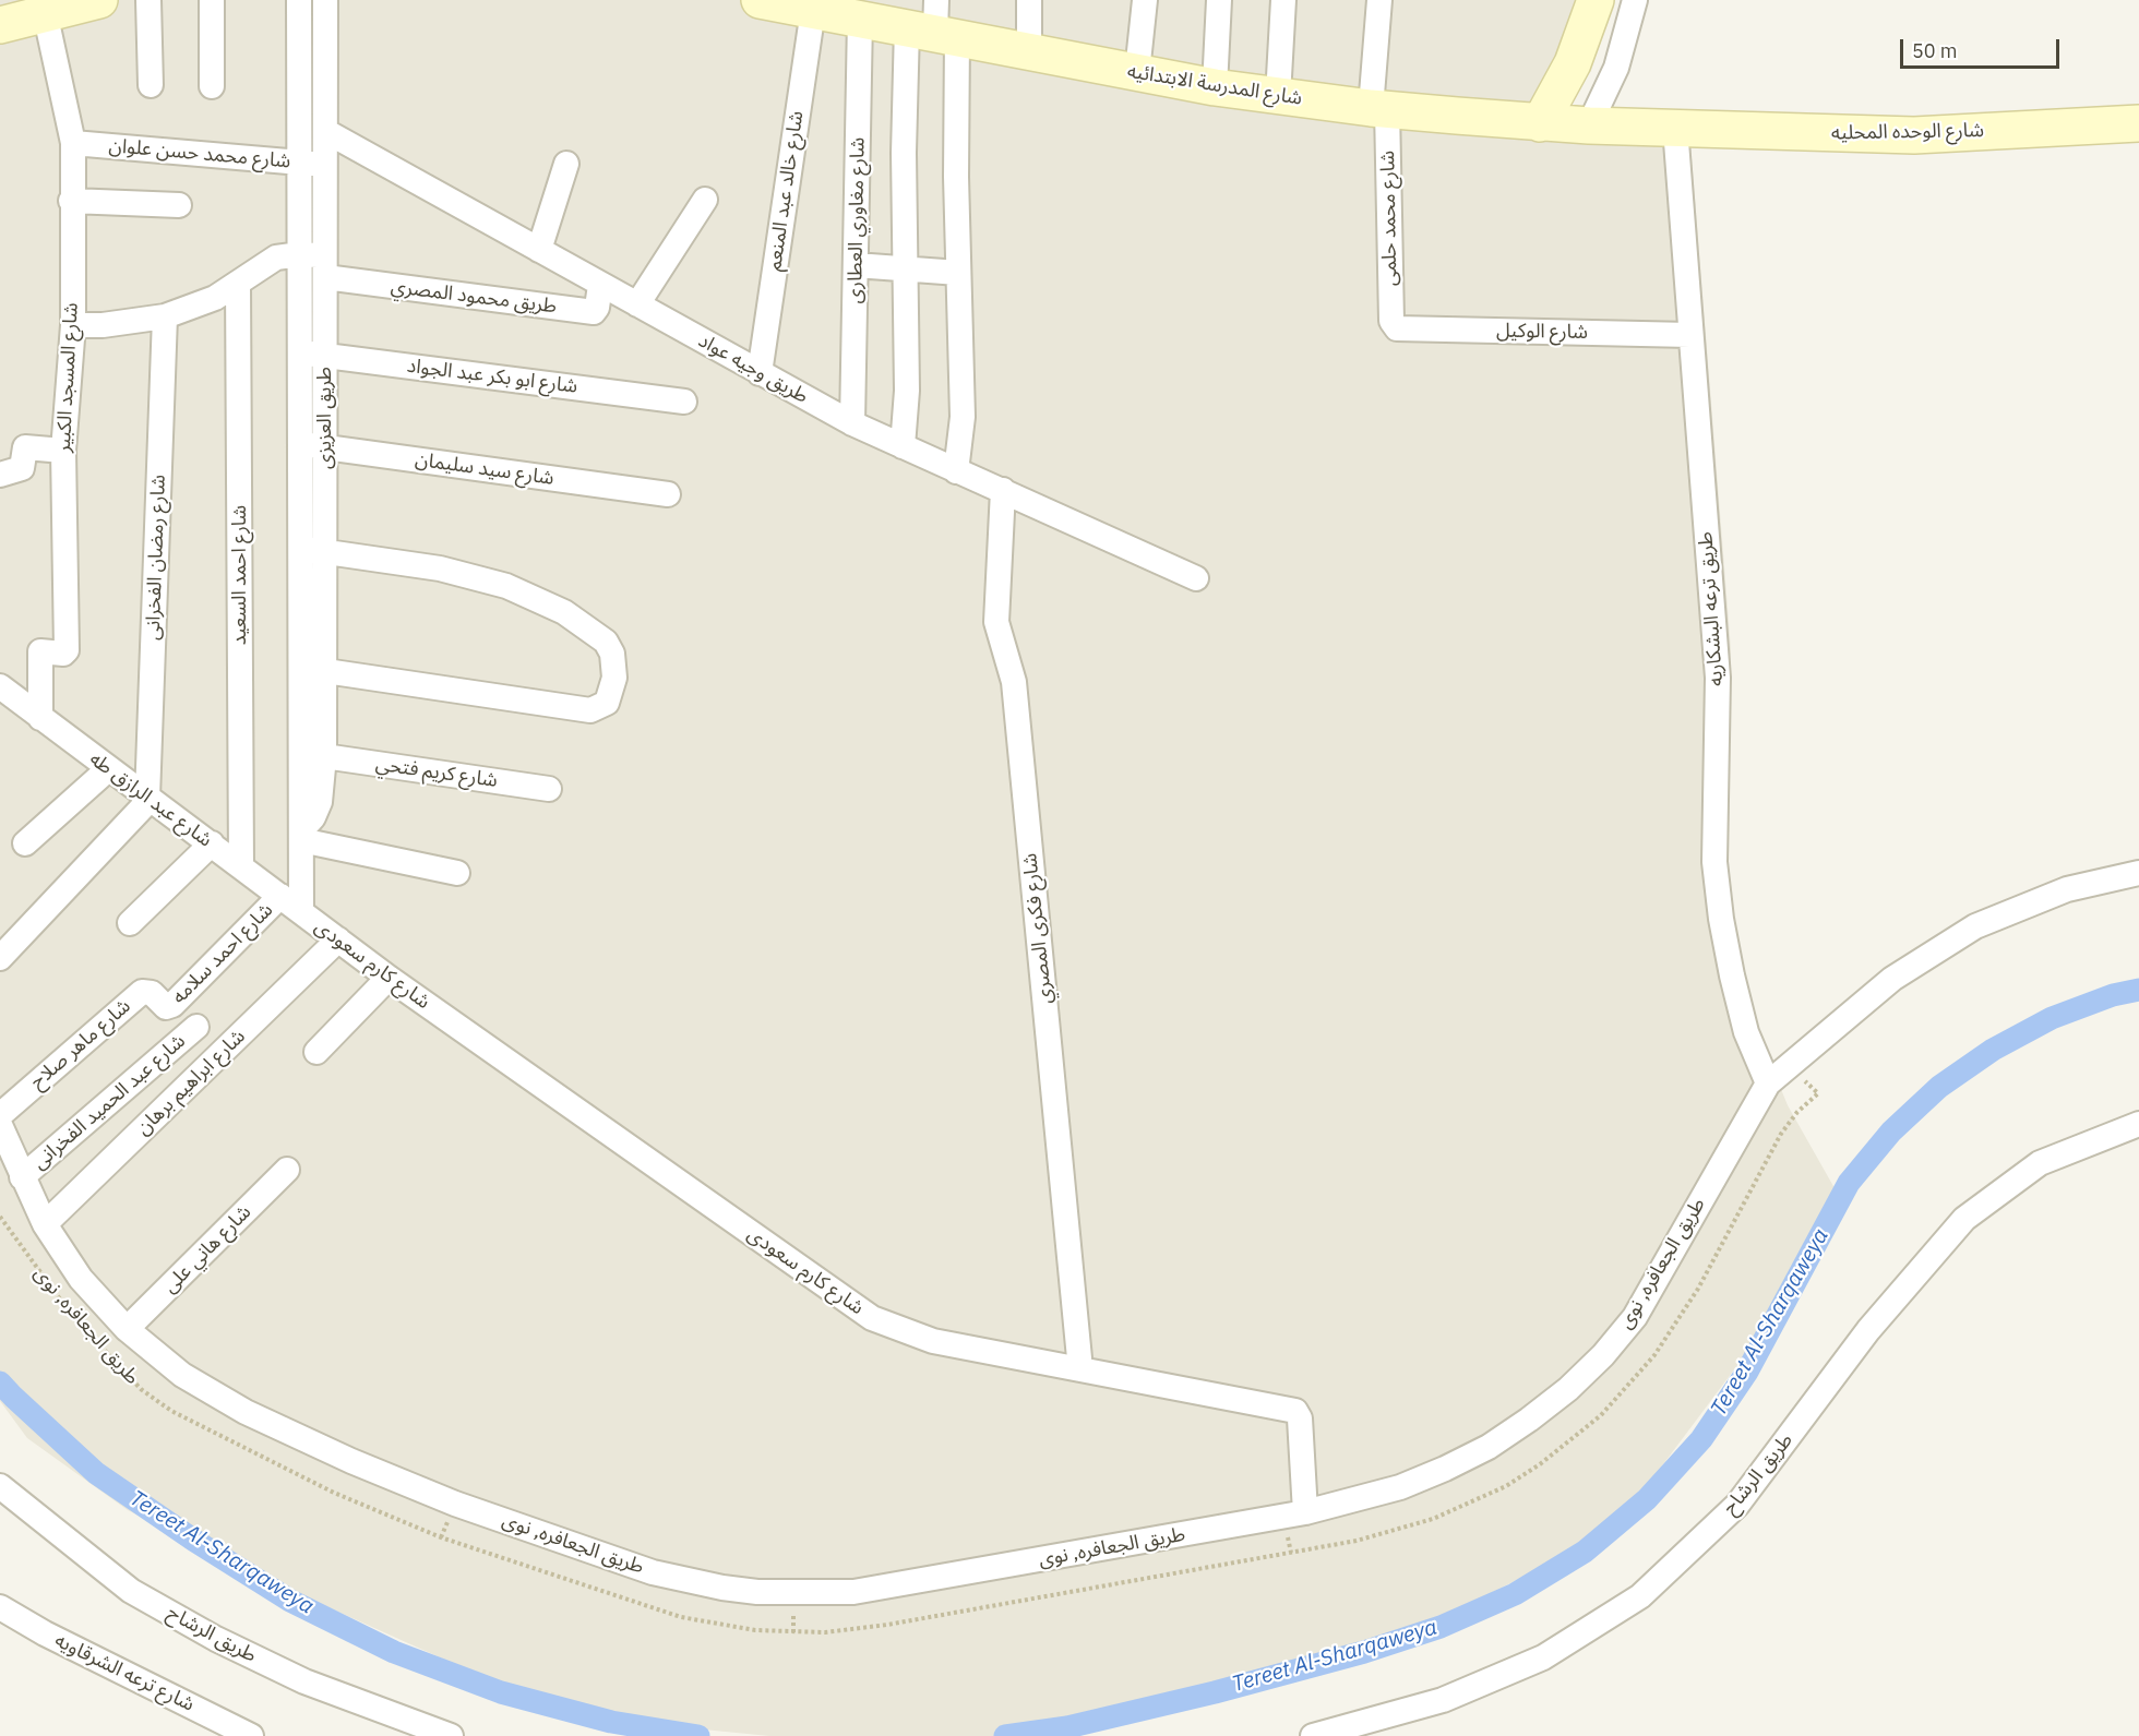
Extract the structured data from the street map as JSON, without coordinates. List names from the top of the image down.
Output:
{
  "streets": {
    "street": [
      "شارع المدرسة الابتدائيه",
      "شارع الوحده المحليه",
      "شارع محمد حسن علوان",
      "شارع خالد عبد المنعم",
      "شارع محمد حلمى",
      "شارع مغاوري العطارى",
      "طريق محمود المصري",
      "شارع الوكيل",
      "طريق وجيه عواد",
      "شارع ابو بكر عبد الجواد",
      "شارع المسجد الكبير",
      "طريق العزيزى",
      "شارع سيد سليمان",
      "شارع رمضان الفخرانى",
      "شارع احمد السعيد",
      "طريق ترعه البشكاريه",
      "شارع كريم فتحي",
      "شارع عبد الرازق طه",
      "شارع فكرى المصري",
      "شارع احمد سلامه",
      "شارع كارم سعودى",
      "شارع ماهر صلاح",
      "شارع ابراهيم برهان",
      "شارع عبد الحميد الفخرانى",
      "شارع هاني على",
      "طريق الجعافره, نوى",
      "طريق الرشاح",
      "شارع ترعه الشرقاويه"
    ]
  },
  "crossings": [
    ["شارع المدرسة الابتدائيه", "شارع الوحده المحليه"],
    ["شارع المدرسة الابتدائيه", "شارع خالد عبد المنعم"],
    ["شارع المدرسة الابتدائيه", "شارع محمد حلمى"],
    ["شارع المدرسة الابتدائيه", "شارع مغاوري العطارى"],
    ["شارع المدرسة الابتدائيه", "طريق ترعه البشكاريه"],
    ["شارع الوحده المحليه", "طريق ترعه البشكاريه"],
    ["شارع محمد حسن علوان", "شارع المسجد الكبير"],
    ["شارع محمد حسن علوان", "طريق العزيزى"],
    ["شارع خالد عبد المنعم", "شارع مغاوري العطارى"],
    ["شارع خالد عبد المنعم", "طريق وجيه عواد"],
    ["شارع محمد حلمى", "شارع الوكيل"],
    ["شارع مغاوري العطارى", "طريق وجيه عواد"],
    ["طريق محمود المصري", "طريق وجيه عواد"],
    ["طريق محمود المصري", "طريق العزيزى"],
    ["شارع الوكيل", "طريق ترعه البشكاريه"],
    ["طريق وجيه عواد", "طريق العزيزى"],
    ["طريق وجيه عواد", "شارع فكرى المصري"],
    ["شارع ابو بكر عبد الجواد", "طريق العزيزى"],
    ["شارع المسجد الكبير", "شارع عبد الرازق طه"],
    ["طريق العزيزى", "شارع سيد سليمان"],
    ["طريق العزيزى", "شارع كريم فتحي"],
    ["طريق العزيزى", "شارع عبد الرازق طه"],
    ["طريق العزيزى", "شارع كارم سعودى"],
    ["شارع رمضان الفخرانى", "شارع عبد الرازق طه"],
    ["شارع احمد السعيد", "شارع عبد الرازق طه"],
    ["طريق ترعه البشكاريه", "طريق الجعافره, نوى"],
    ["شارع عبد الرازق طه", "شارع احمد سلامه"],
    ["شارع عبد الرازق طه", "شارع كارم سعودى"],
    ["شارع فكرى المصري", "شارع كارم سعودى"],
    ["شارع احمد سلامه", "شارع ماهر صلاح"],
    ["شارع كارم سعودى", "شارع ابراهيم برهان"],
    ["شارع كارم سعودى", "طريق الجعافره, نوى"],
    ["شارع ابراهيم برهان", "طريق الجعافره, نوى"],
    ["شارع عبد الحميد الفخرانى", "طريق الجعافره, نوى"],
    ["شارع هاني على", "طريق الجعافره, نوى"]
  ],
  "water": ["Tereet Al-Sharqaweya"],
  "scale_bar": "50 m"
}
